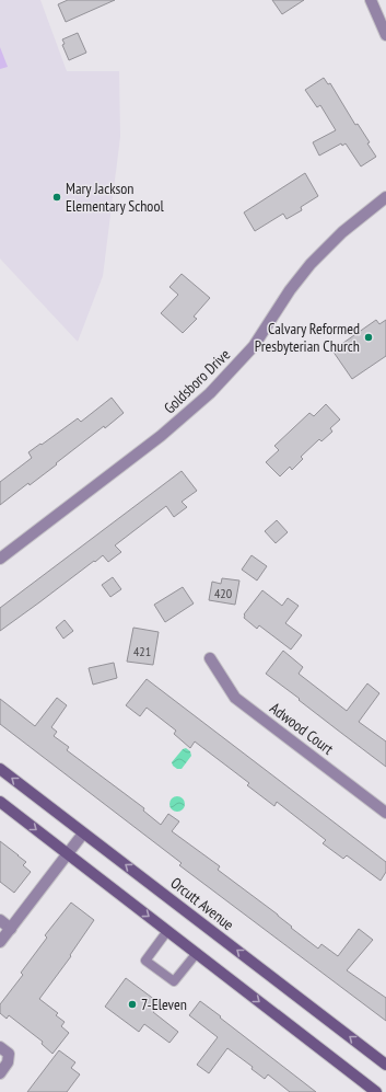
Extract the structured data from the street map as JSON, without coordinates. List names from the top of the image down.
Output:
{
  "streets": {
    "main road": ["Orcutt Avenue"],
    "street": ["Goldsboro Drive", "Adwood Court"]
  },
  "places": ["Mary Jackson Elementary School", "Calvary Reformed Presbyterian Church", "7-Eleven"],
  "house_numbers": ["420", "421"]
}
